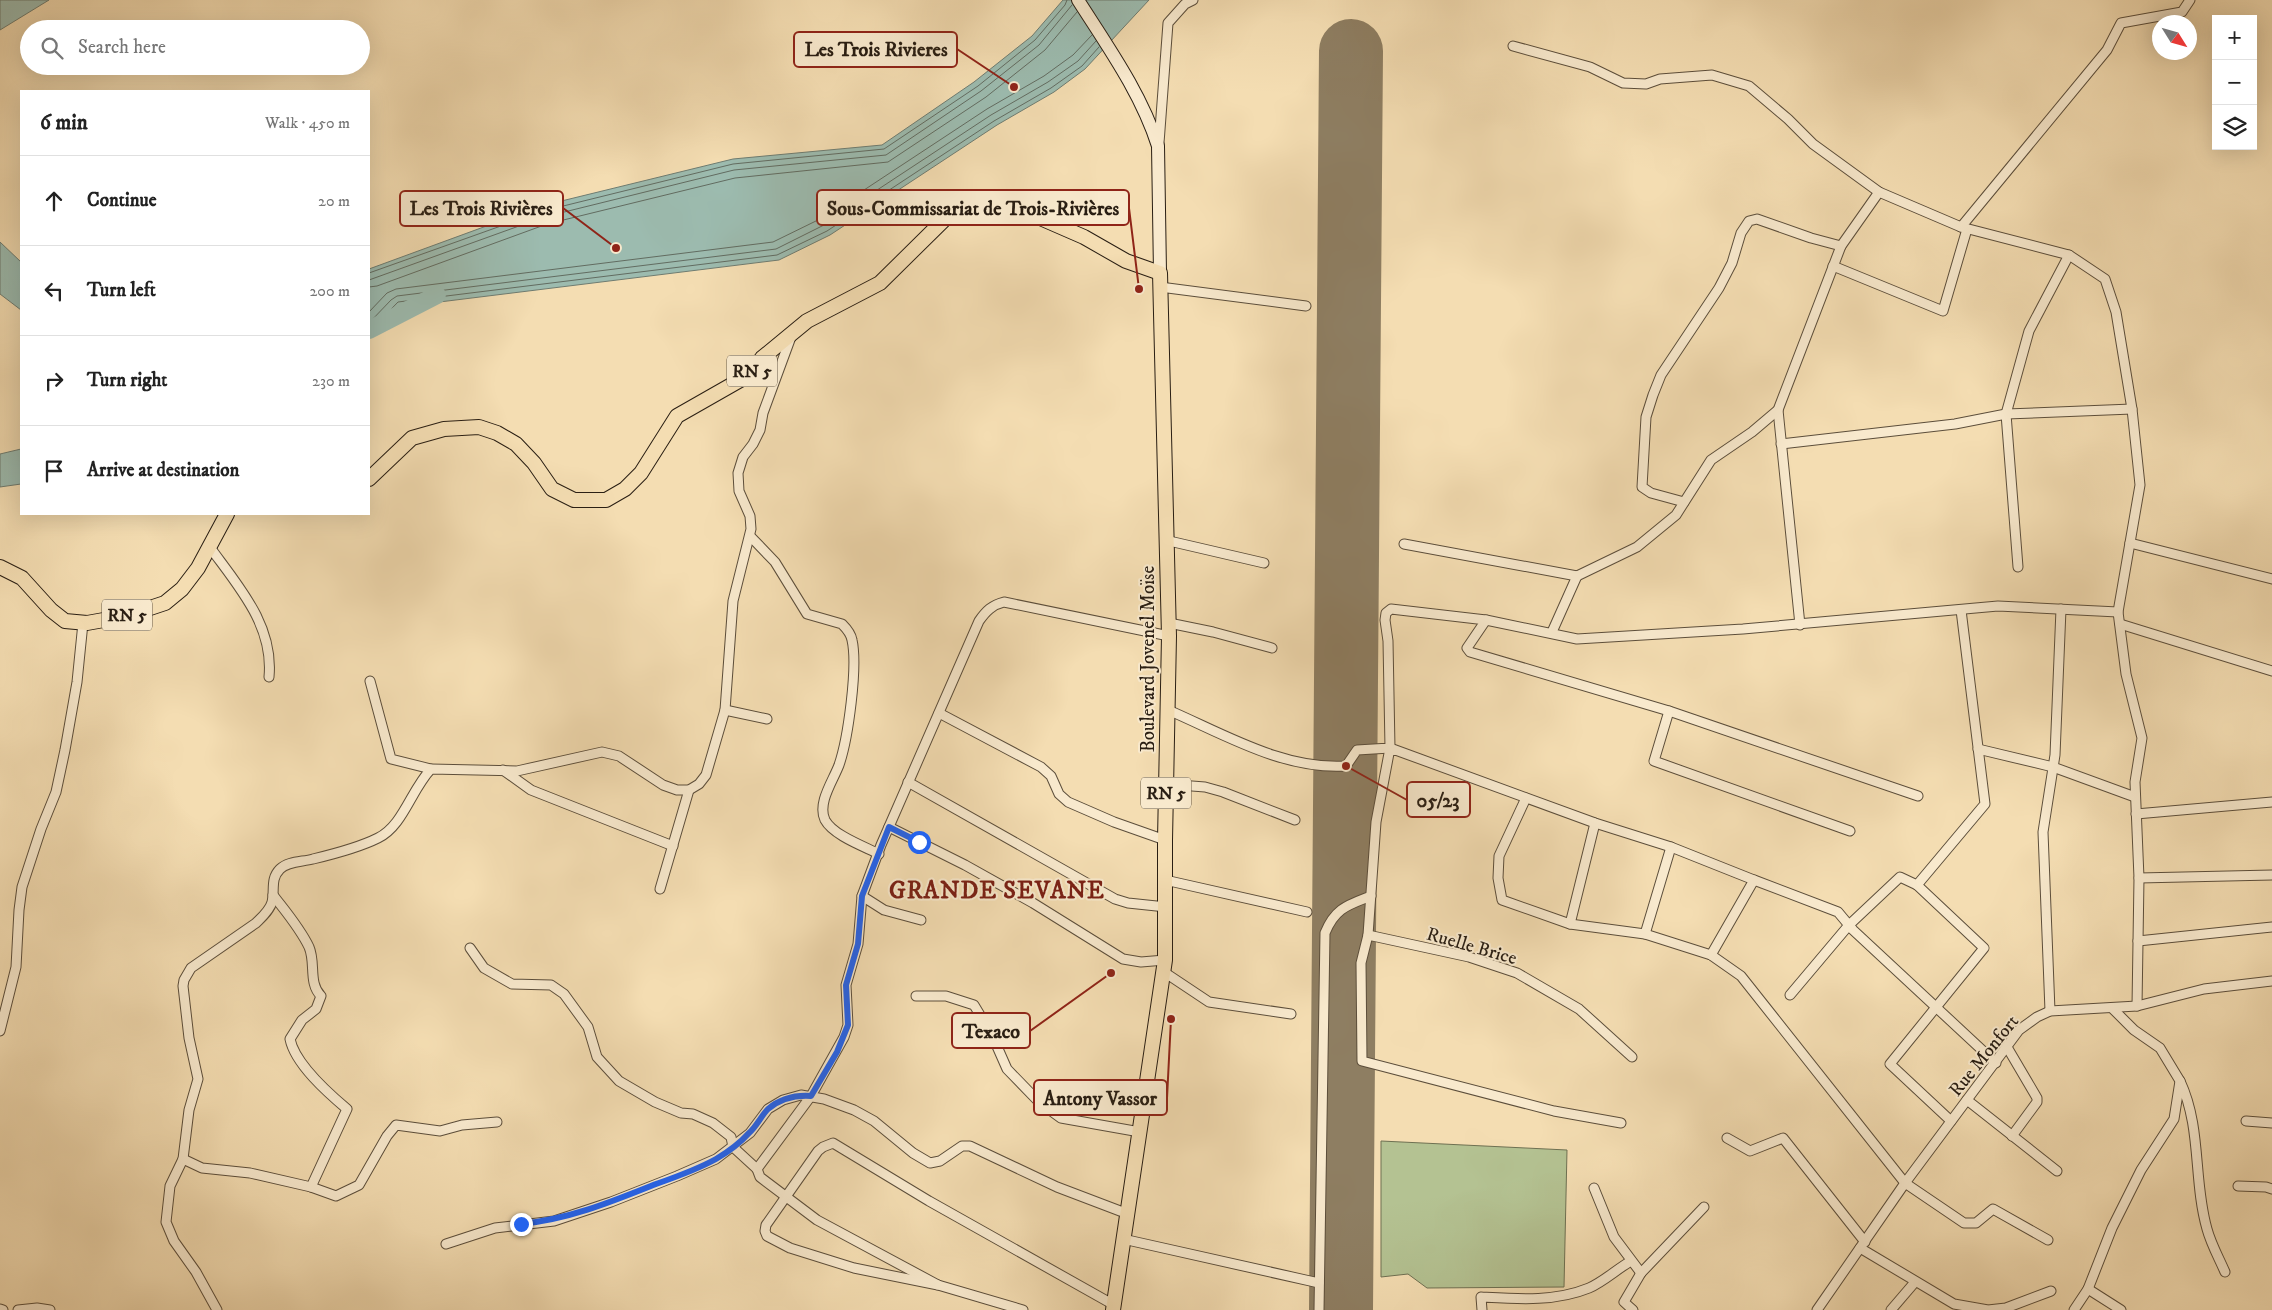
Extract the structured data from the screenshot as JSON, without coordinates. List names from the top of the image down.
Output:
{
  "streets": {
    "main road": ["RN 5", "Boulevard Jovenel Moïse"],
    "street": ["Ruelle Brice", "Rue Monfort"]
  },
  "crossings": [
    ["RN 5", "Boulevard Jovenel Moïse"]
  ],
  "districts": ["GRANDE SEVANE"],
  "places": [
    "Les Trois Rivieres",
    "Les Trois Rivières",
    "Sous-Commissariat de Trois-Rivières",
    "05/23",
    "Texaco",
    "Antony Vassor"
  ],
  "north": "bottom right",
  "page": {
    "map_buttons": ["+", "−"],
    "search": "Search here",
    "heading": ["6 min", "Walk · 450 m"],
    "list": [
      ["Continue", "20 m"],
      ["Turn left", "200 m"],
      ["Turn right", "230 m"],
      "Arrive at destination"
    ]
  }
}
